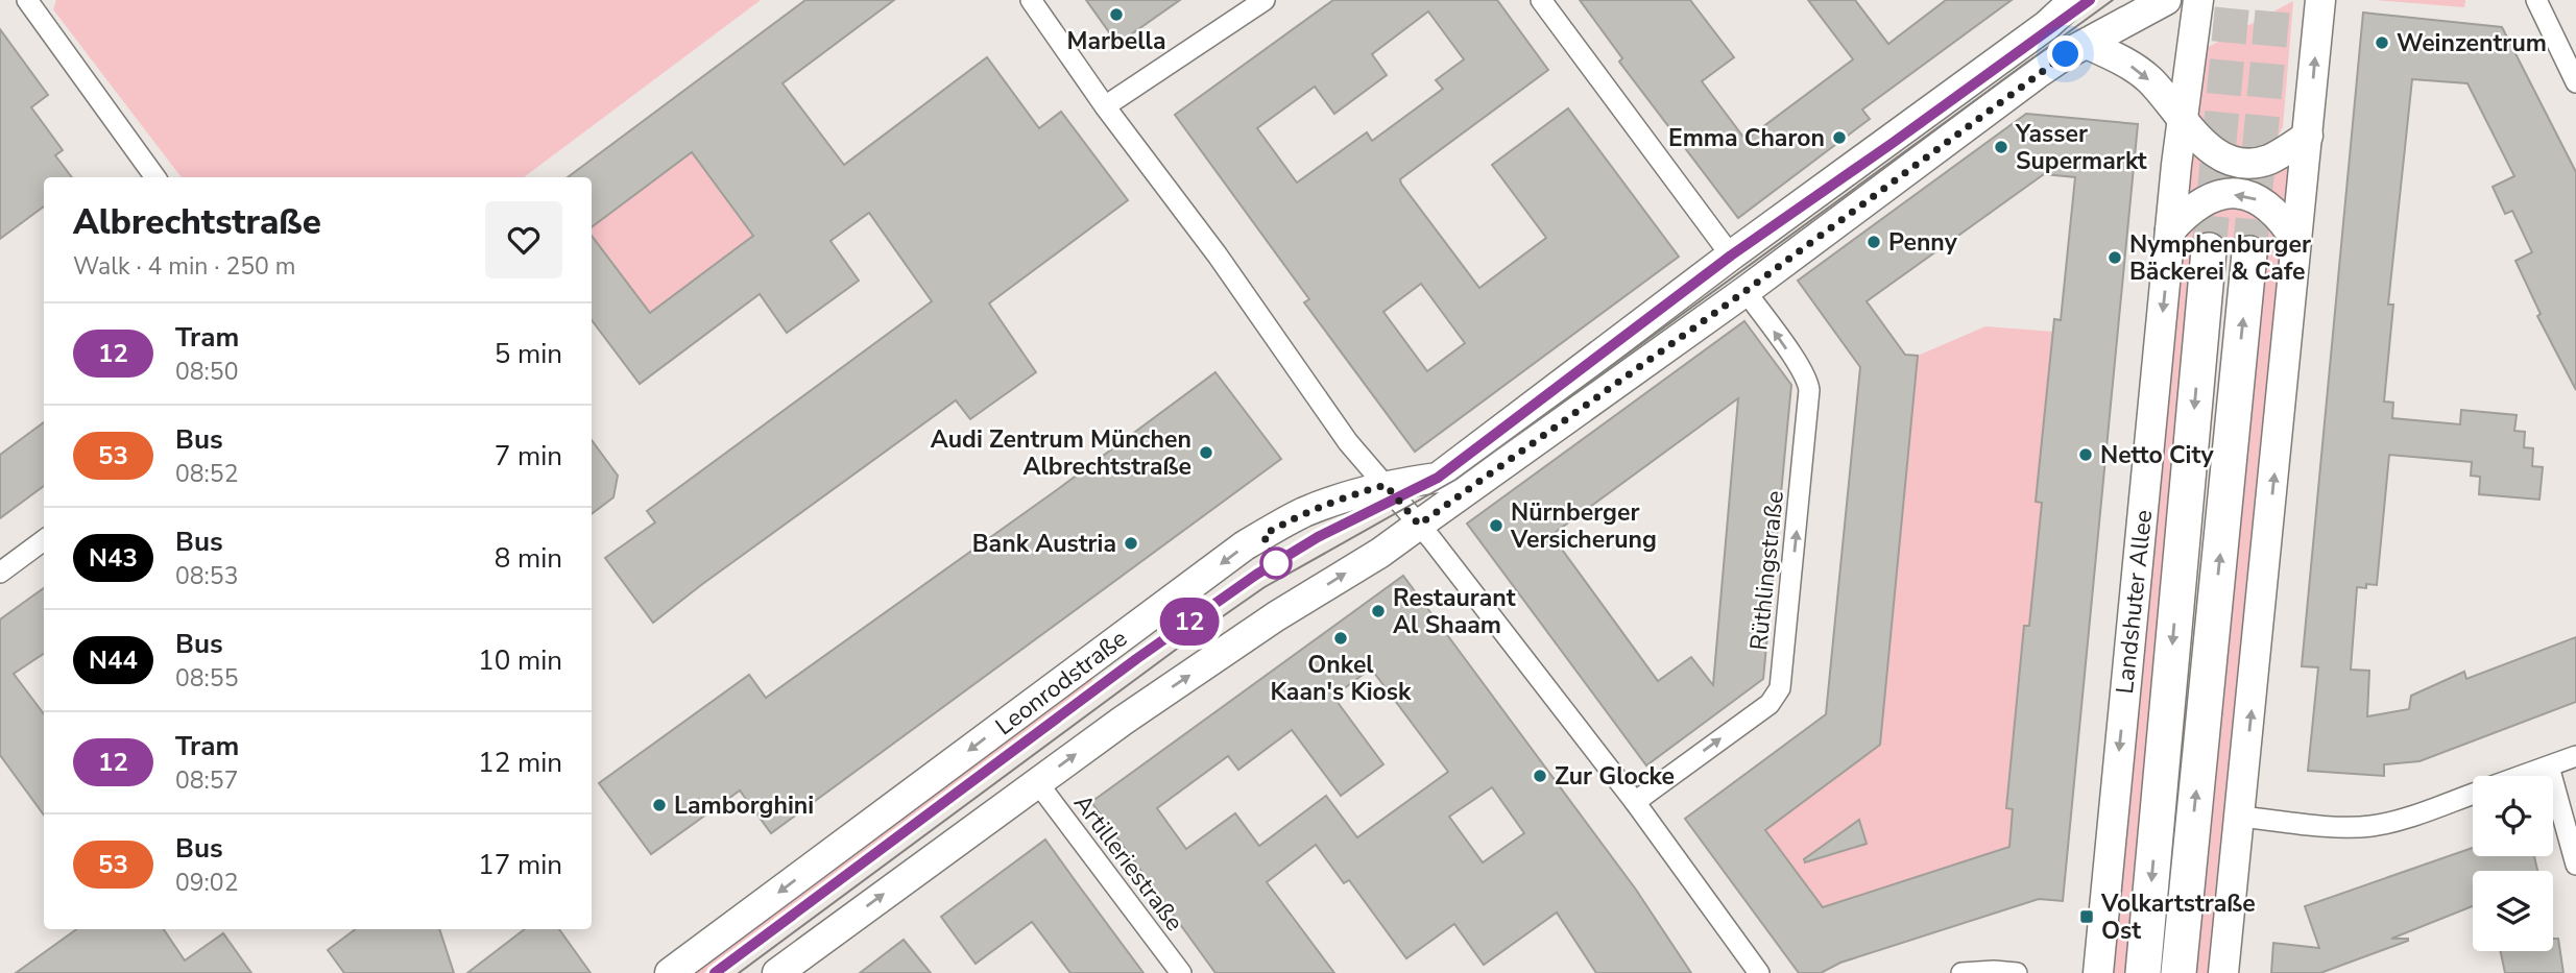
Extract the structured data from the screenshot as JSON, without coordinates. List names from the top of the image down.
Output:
{
  "streets": {
    "highway": ["Landshuter Allee"],
    "main road": ["Leonrodstraße"],
    "street": ["Rüthlingstraße", "Artilleriestraße"]
  },
  "one_way": ["Rüthlingstraße"],
  "places": {
    "other": [
      "Marbella",
      "Weinzentrum",
      "Emma Charon",
      "Yasser Supermarkt",
      "Penny",
      "Nymphenburger Bäckerei & Cafe",
      "Audi Zentrum München Albrechtstraße",
      "Netto City",
      "Nürnberger Versicherung",
      "Bank Austria",
      "Restaurant Al Shaam",
      "Onkel Kaan's Kiosk",
      "Zur Glocke",
      "Lamborghini"
    ],
    "transit": ["Volkartstraße Ost"]
  },
  "lines": ["tram line 12"],
  "page": {
    "on_map": "12",
    "heading": ["Albrechtstraße", "Walk · 4 min · 250 m"],
    "list": [
      {
        "mark": "12",
        "name": "Tram",
        "note": "08:50",
        "value": "5 min"
      },
      {
        "mark": "53",
        "name": "Bus",
        "note": "08:52",
        "value": "7 min"
      },
      {
        "mark": "N43",
        "name": "Bus",
        "note": "08:53",
        "value": "8 min"
      },
      {
        "mark": "N44",
        "name": "Bus",
        "note": "08:55",
        "value": "10 min"
      },
      {
        "mark": "12",
        "name": "Tram",
        "note": "08:57",
        "value": "12 min"
      },
      {
        "mark": "53",
        "name": "Bus",
        "note": "09:02",
        "value": "17 min"
      }
    ]
  }
}
